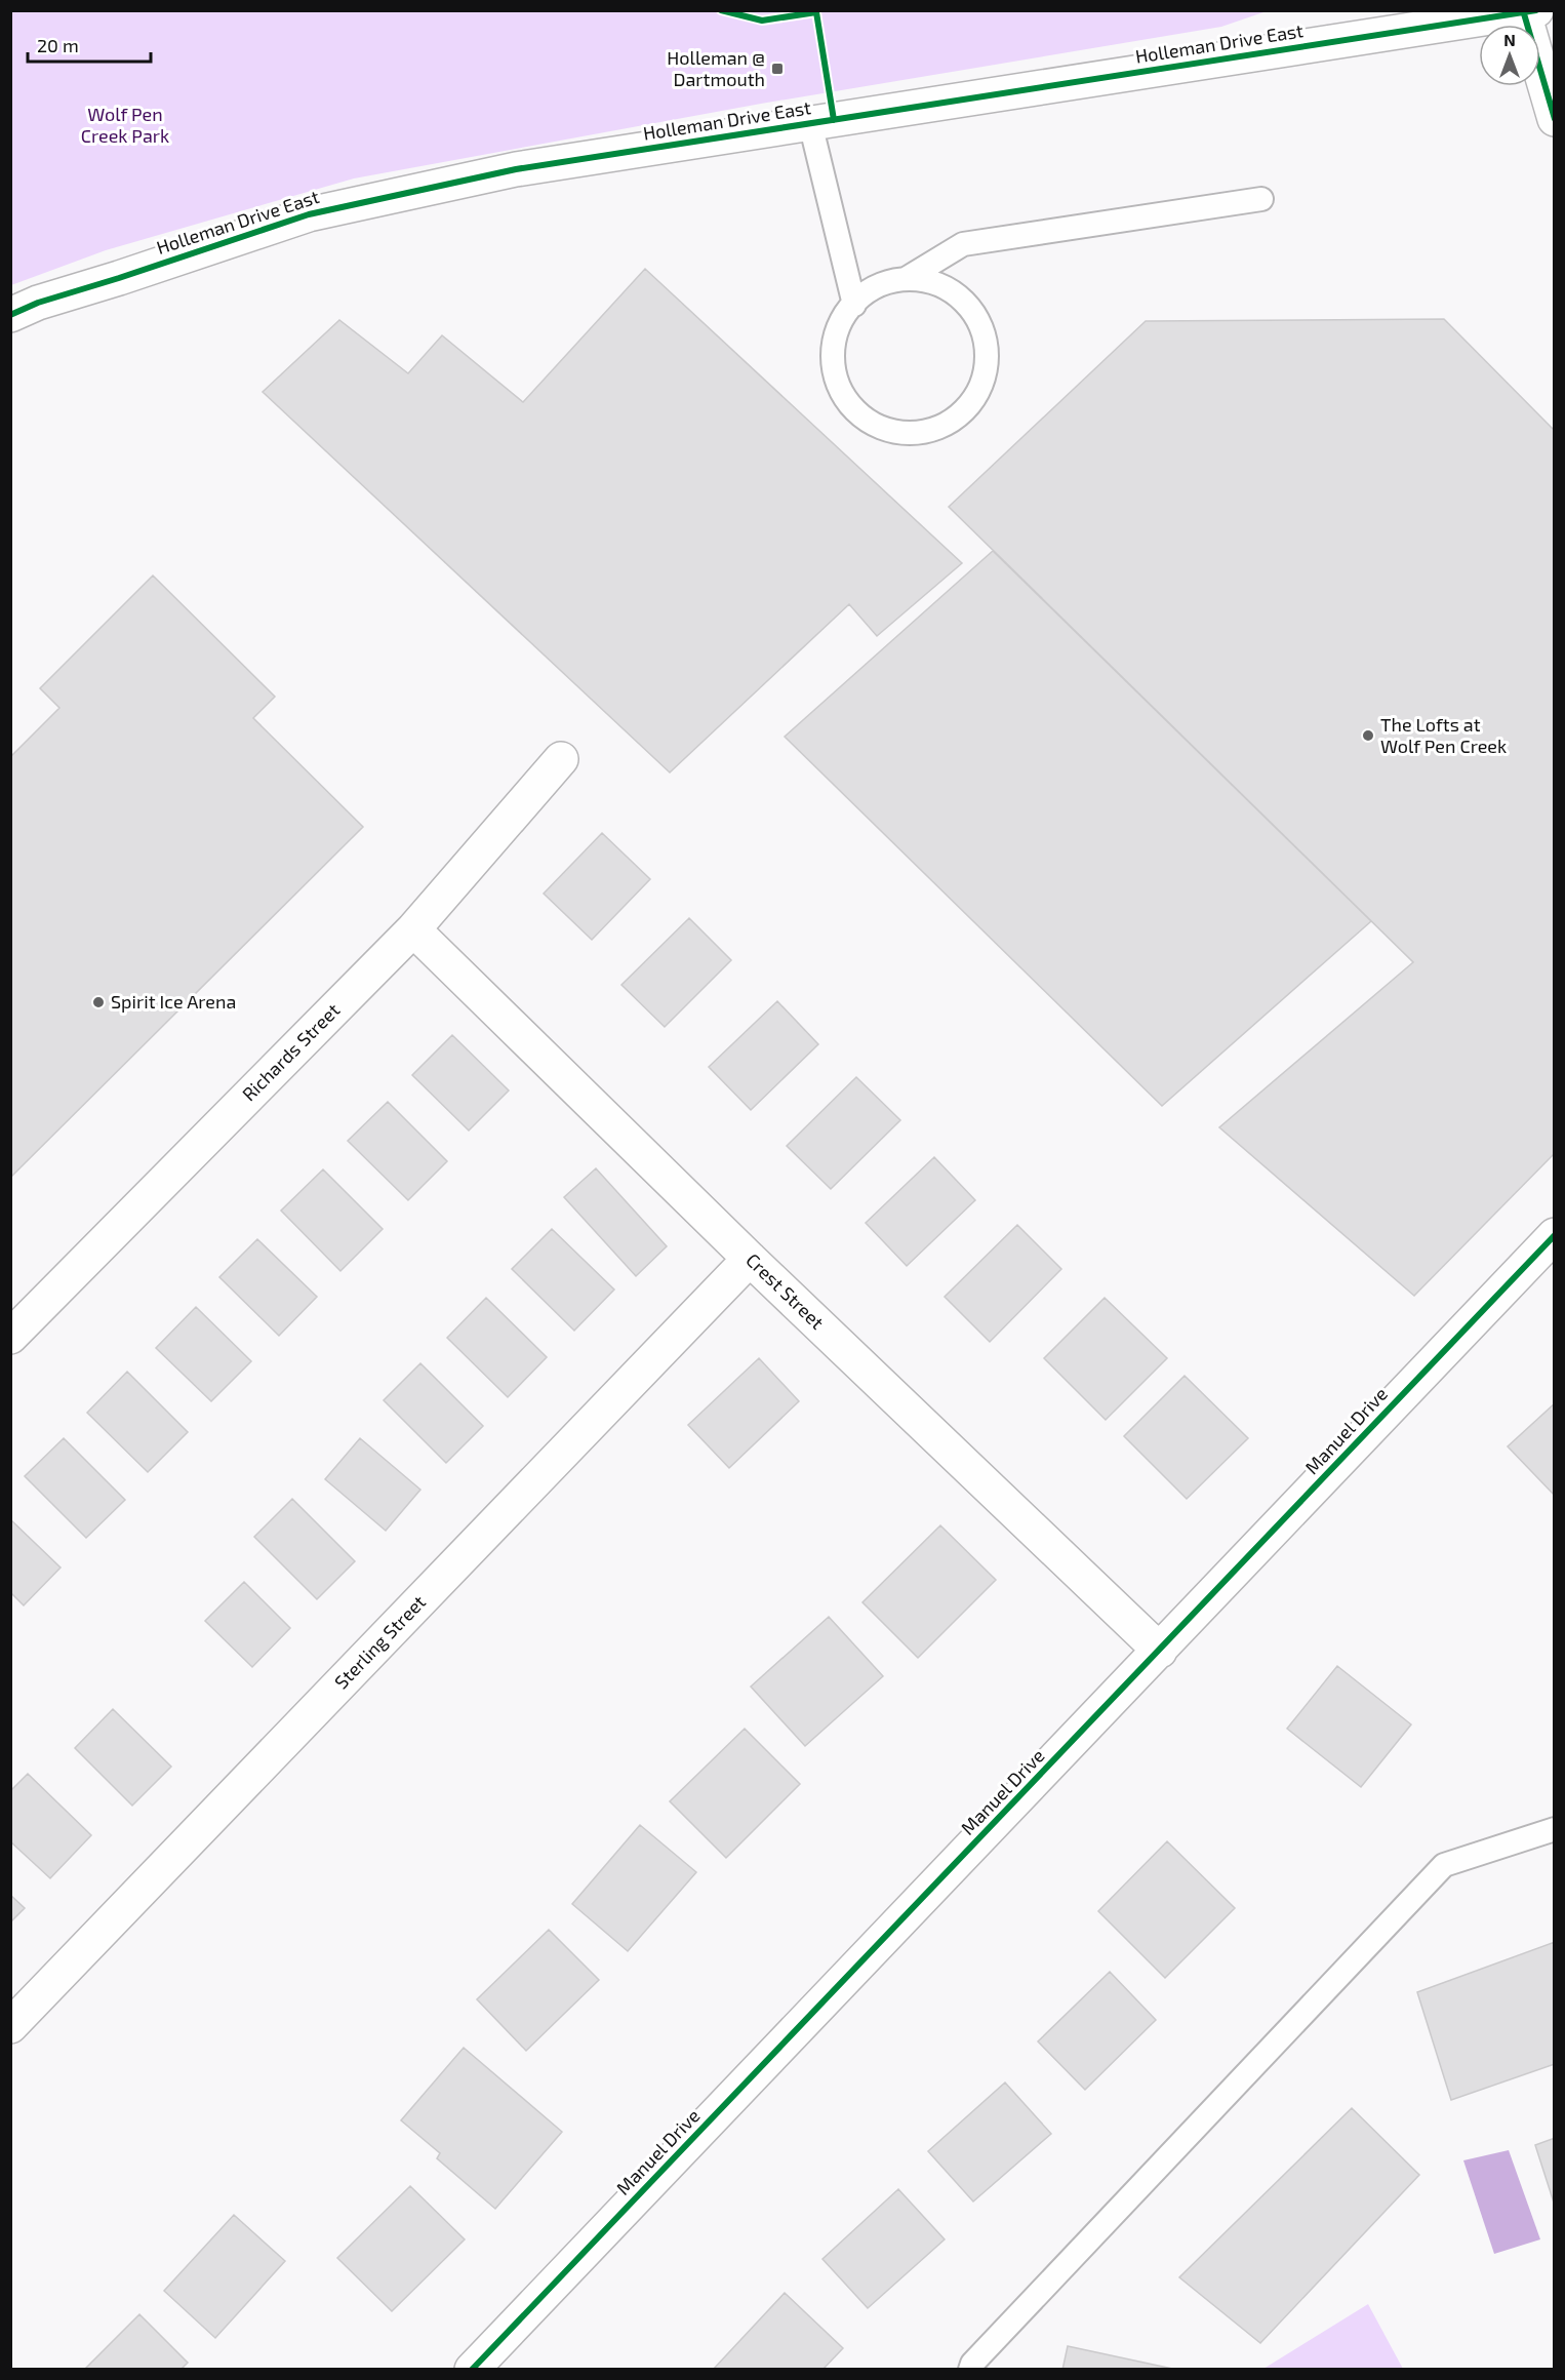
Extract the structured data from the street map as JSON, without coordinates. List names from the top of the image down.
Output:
{
  "streets": {
    "street": [
      "Holleman Drive East",
      "Richards Street",
      "Crest Street",
      "Manuel Drive",
      "Sterling Street"
    ]
  },
  "crossings": [
    ["Richards Street", "Crest Street"],
    ["Crest Street", "Manuel Drive"],
    ["Crest Street", "Sterling Street"]
  ],
  "parks": ["Wolf Pen Creek Park"],
  "places": {
    "transit": ["Holleman @ Dartmouth"],
    "other": ["The Lofts at Wolf Pen Creek", "Spirit Ice Arena"]
  },
  "scale_bar": "20 m",
  "north": "top"
}
